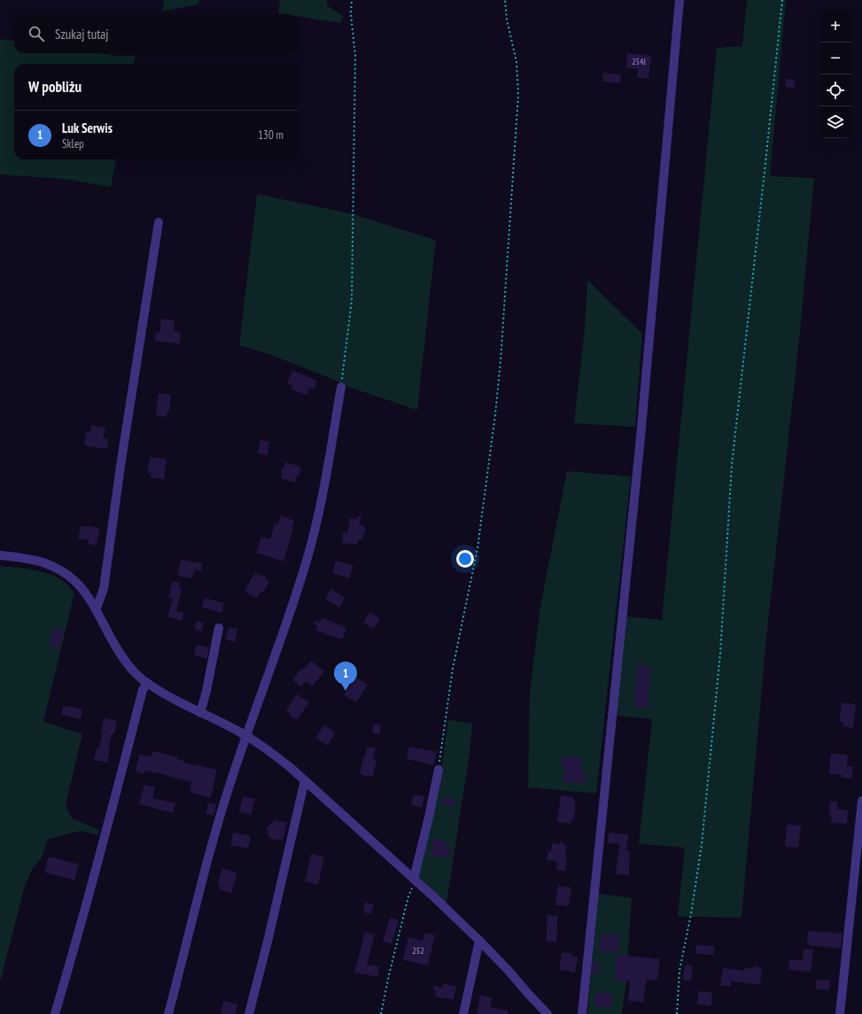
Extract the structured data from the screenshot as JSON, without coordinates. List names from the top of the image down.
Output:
{
  "house_numbers": ["254J", "252"],
  "page": {
    "map_buttons": ["+", "−"],
    "search": "Szukaj tutaj",
    "heading": "W pobliżu",
    "list": [
      {
        "mark": "1",
        "name": "Luk Serwis",
        "note": "Sklep",
        "value": "130 m"
      }
    ],
    "pins": "1"
  }
}
